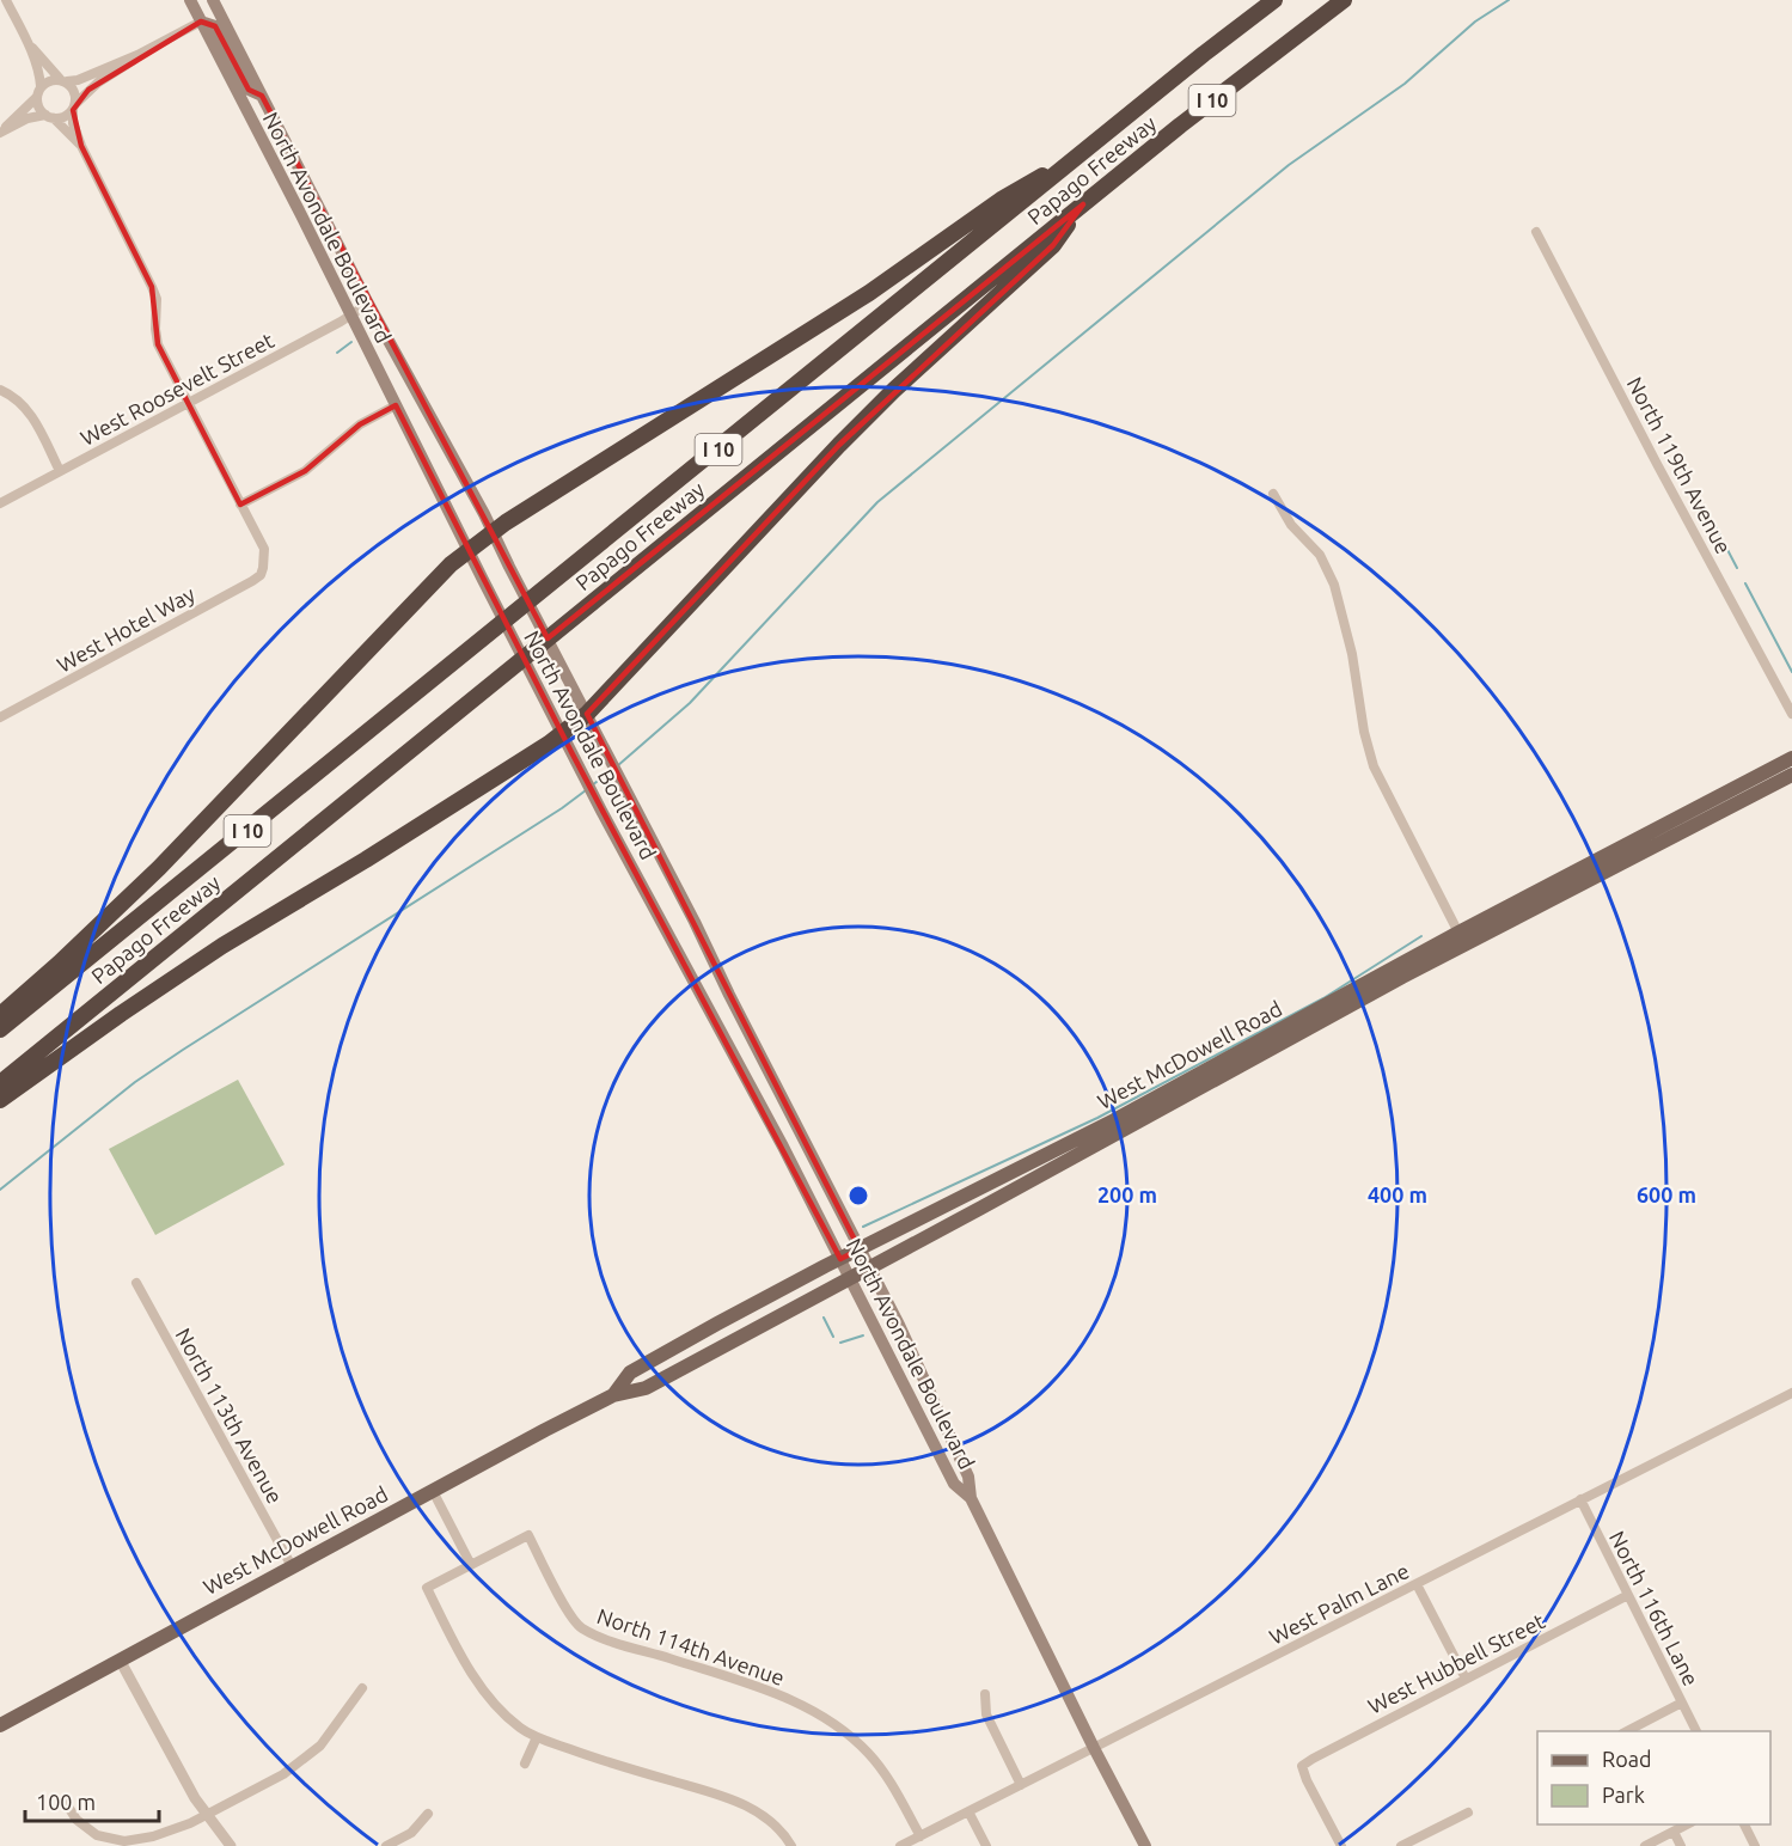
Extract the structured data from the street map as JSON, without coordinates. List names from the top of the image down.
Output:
{
  "streets": {
    "highway": ["I 10", "Papago Freeway"],
    "main road": ["North Avondale Boulevard", "West McDowell Road"],
    "street": [
      "West Roosevelt Street",
      "North 119th Avenue",
      "West Hotel Way",
      "North 113th Avenue",
      "West Palm Lane",
      "North 116th Lane",
      "North 114th Avenue",
      "West Hubbell Street"
    ]
  },
  "crossings": [
    ["North Avondale Boulevard", "West Roosevelt Street"],
    ["North Avondale Boulevard", "West McDowell Road"],
    ["North Avondale Boulevard", "West Palm Lane"],
    ["West McDowell Road", "North 113th Avenue"],
    ["West Palm Lane", "North 116th Lane"],
    ["West Palm Lane", "North 114th Avenue"],
    ["North 116th Lane", "West Hubbell Street"]
  ],
  "legend": ["Road", "Park"],
  "scale_bar": "100 m",
  "rings": ["200 m", "400 m", "600 m"]
}
